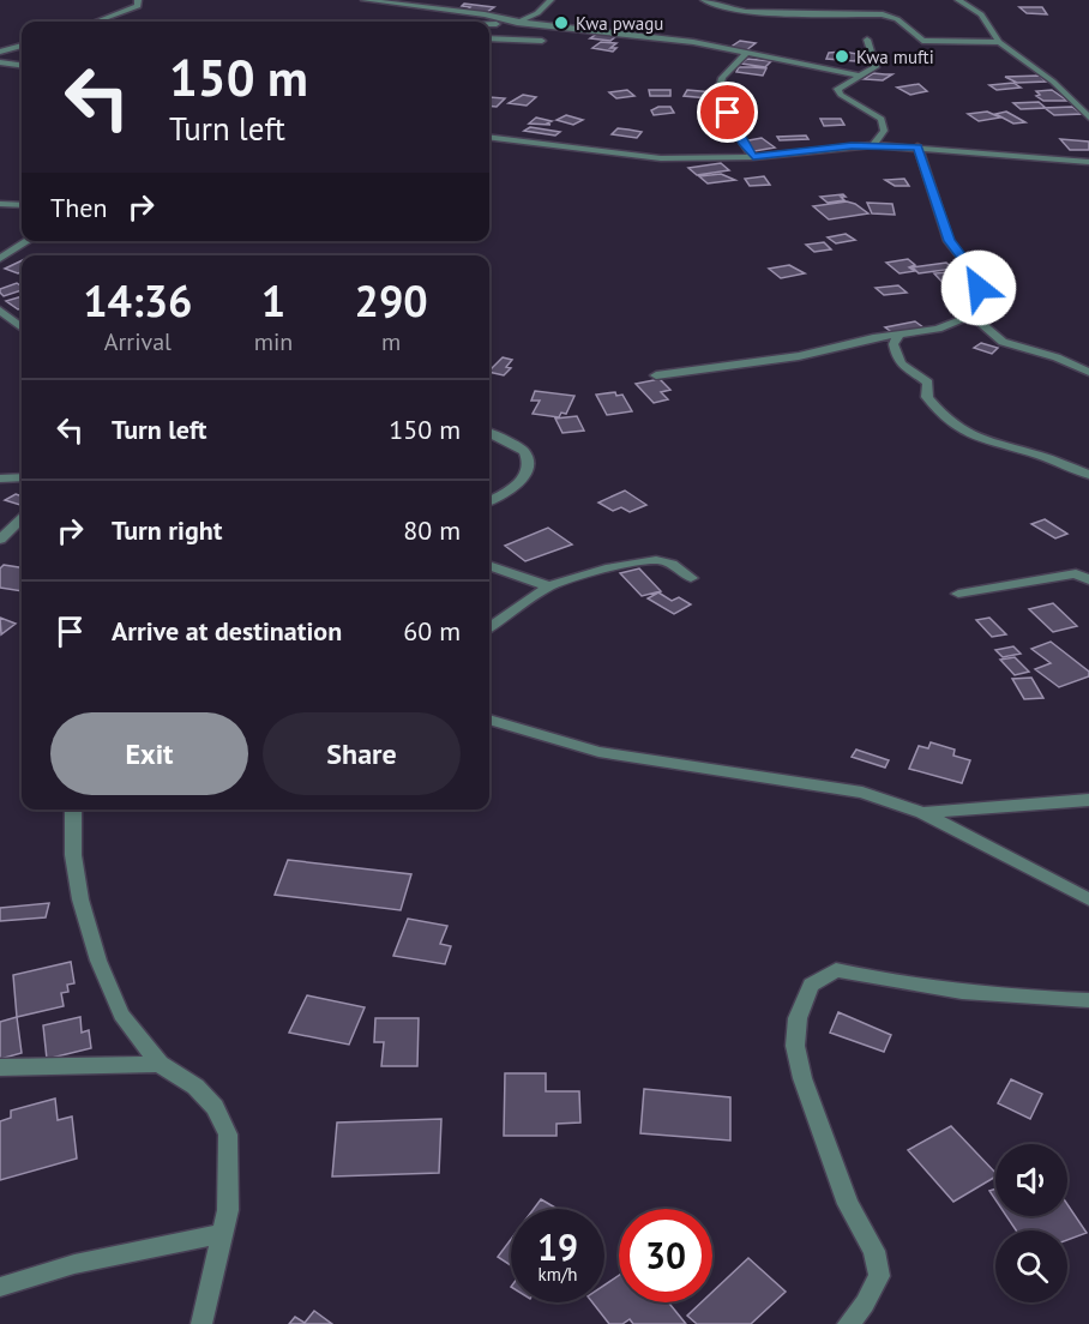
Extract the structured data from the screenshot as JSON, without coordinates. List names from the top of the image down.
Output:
{
  "places": ["Kwa pwagu", "Kwa mufti"],
  "page": {
    "turn": ["150 m", "Turn left"],
    "then": "Then",
    "eta": [
      "14:36",
      "Arrival",
      "1",
      "min",
      "290",
      "m"
    ],
    "list": [
      {
        "name": "Turn left",
        "value": "150 m"
      },
      {
        "name": "Turn right",
        "value": "80 m"
      },
      {
        "name": "Arrive at destination",
        "value": "60 m"
      }
    ],
    "buttons": ["Exit", "Share"],
    "speed": "19 km/h",
    "limit": "30"
  }
}
